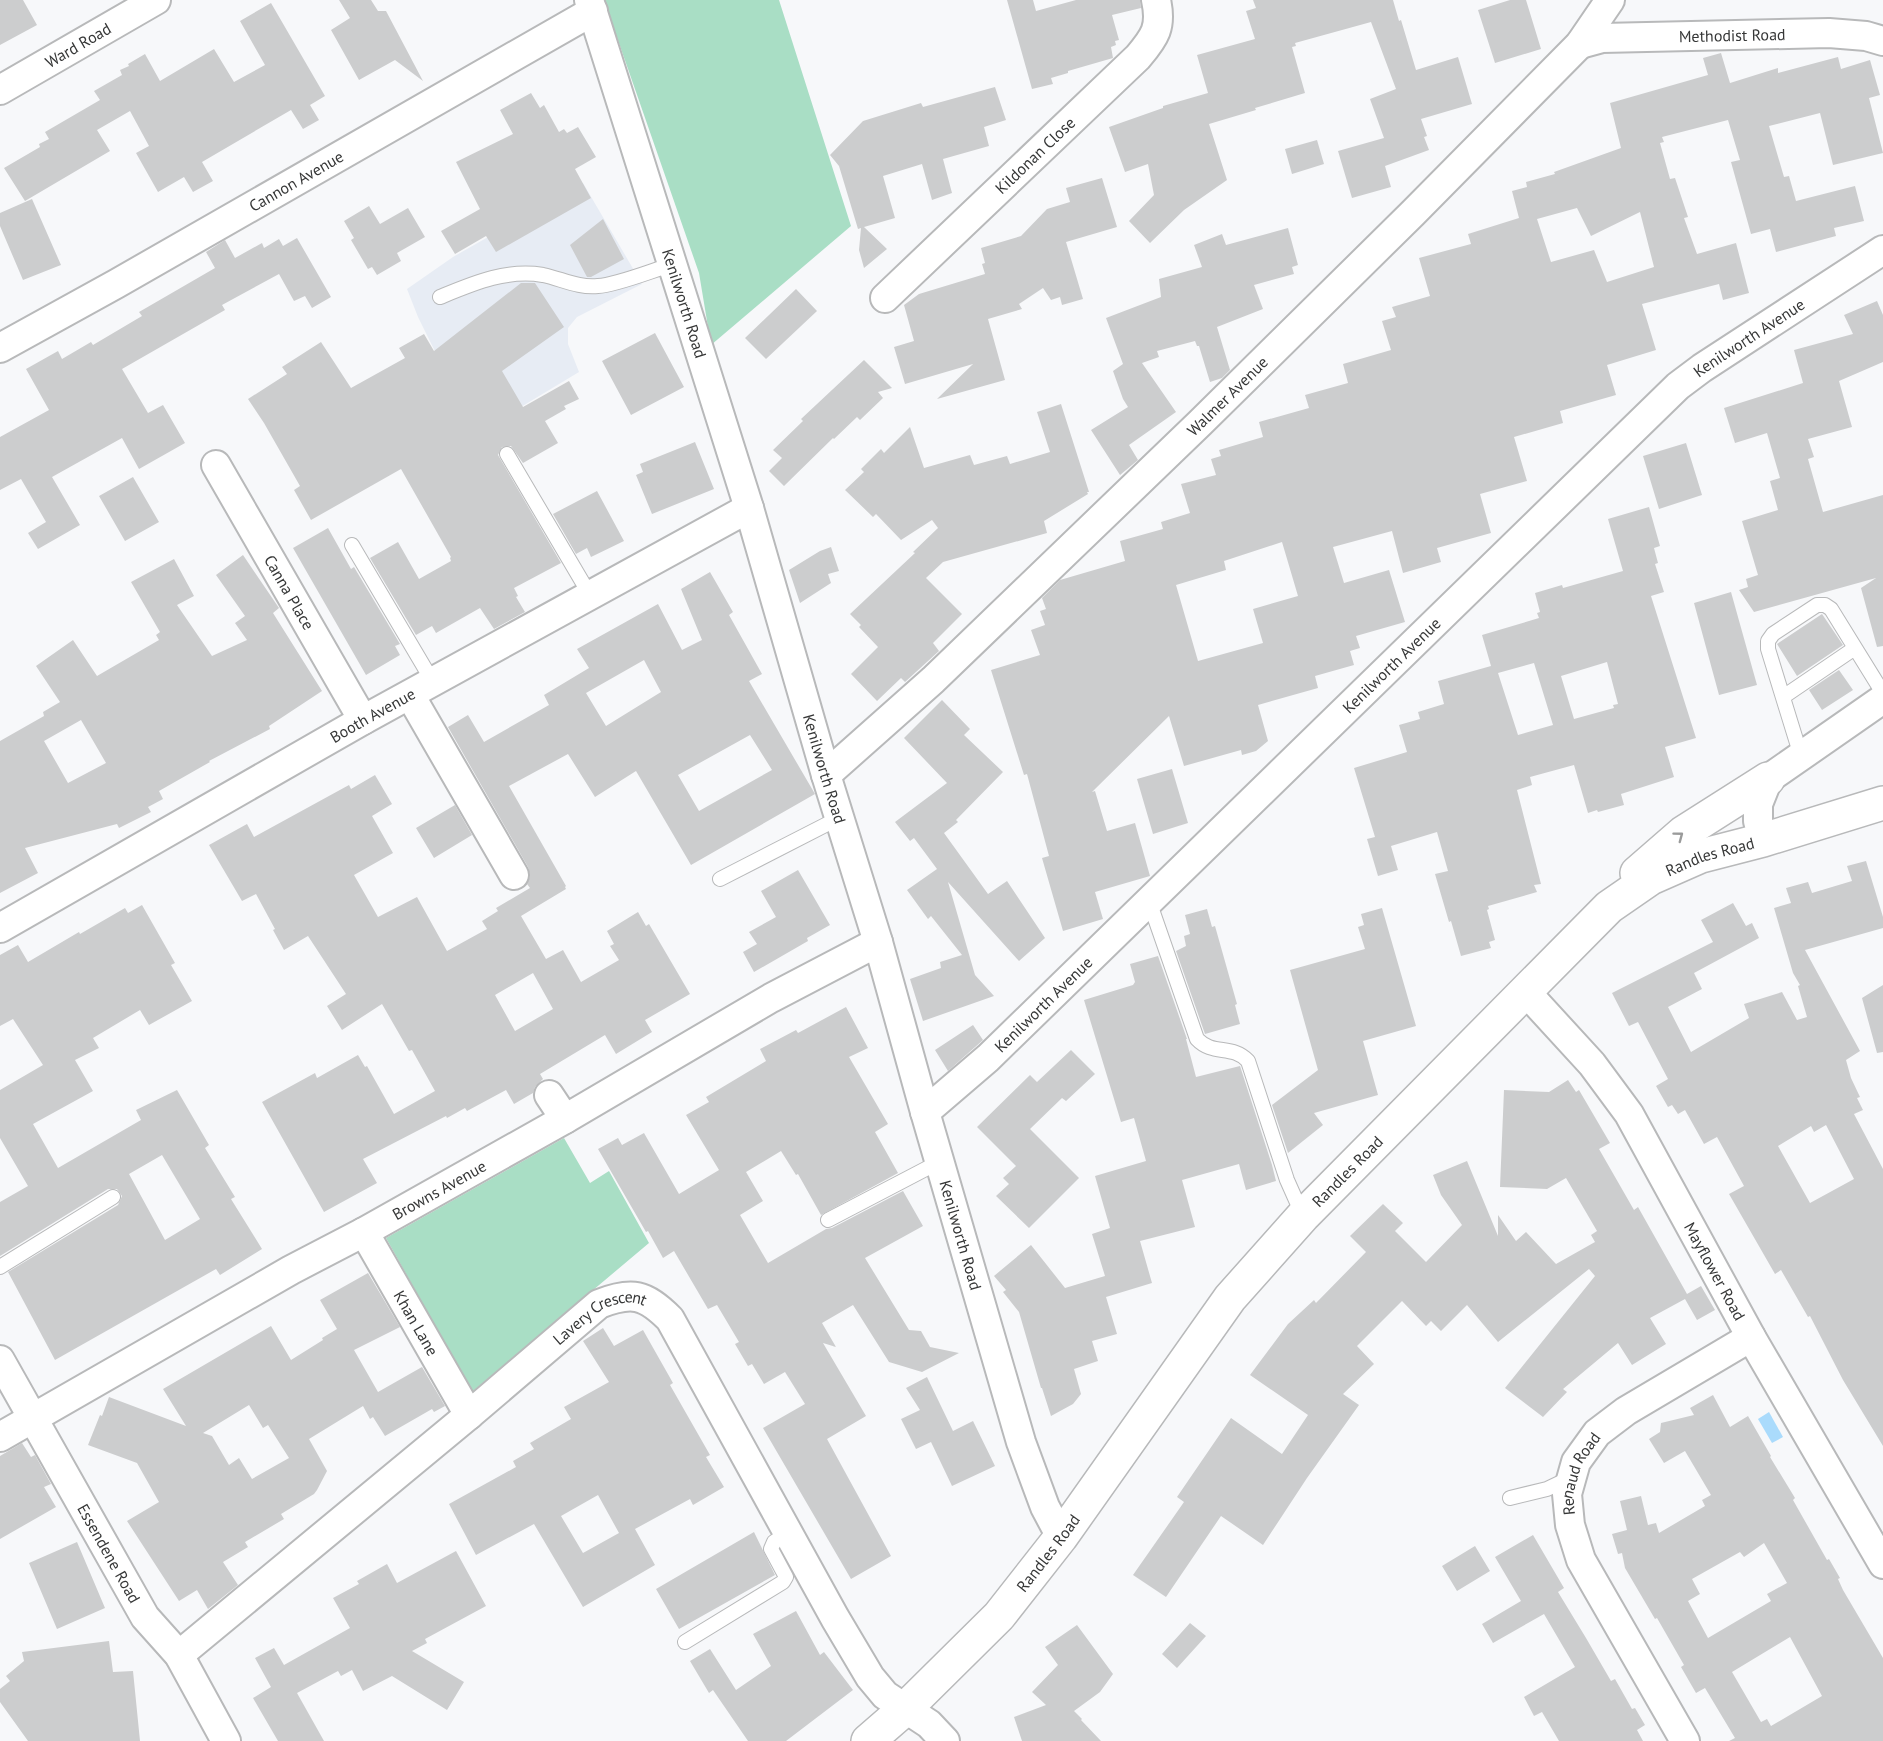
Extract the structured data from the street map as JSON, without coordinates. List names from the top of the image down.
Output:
{
  "streets": {
    "street": [
      "Methodist Road",
      "Ward Road",
      "Kildonan Close",
      "Cannon Avenue",
      "Kenilworth Road",
      "Kenilworth Avenue",
      "Walmer Avenue",
      "Canna Place",
      "Booth Avenue",
      "Randles Road",
      "Browns Avenue",
      "Mayflower Road",
      "Khan Lane",
      "Lavery Crescent",
      "Renaud Road",
      "Essendene Road"
    ]
  },
  "crossings": [
    ["Methodist Road", "Walmer Avenue"],
    ["Cannon Avenue", "Kenilworth Road"],
    ["Kenilworth Road", "Kenilworth Avenue"],
    ["Kenilworth Road", "Walmer Avenue"],
    ["Kenilworth Road", "Booth Avenue"],
    ["Kenilworth Road", "Randles Road"],
    ["Kenilworth Road", "Browns Avenue"],
    ["Canna Place", "Booth Avenue"],
    ["Randles Road", "Mayflower Road"],
    ["Randles Road", "Lavery Crescent"],
    ["Browns Avenue", "Khan Lane"],
    ["Browns Avenue", "Essendene Road"],
    ["Mayflower Road", "Renaud Road"],
    ["Khan Lane", "Lavery Crescent"],
    ["Lavery Crescent", "Essendene Road"]
  ]
}
